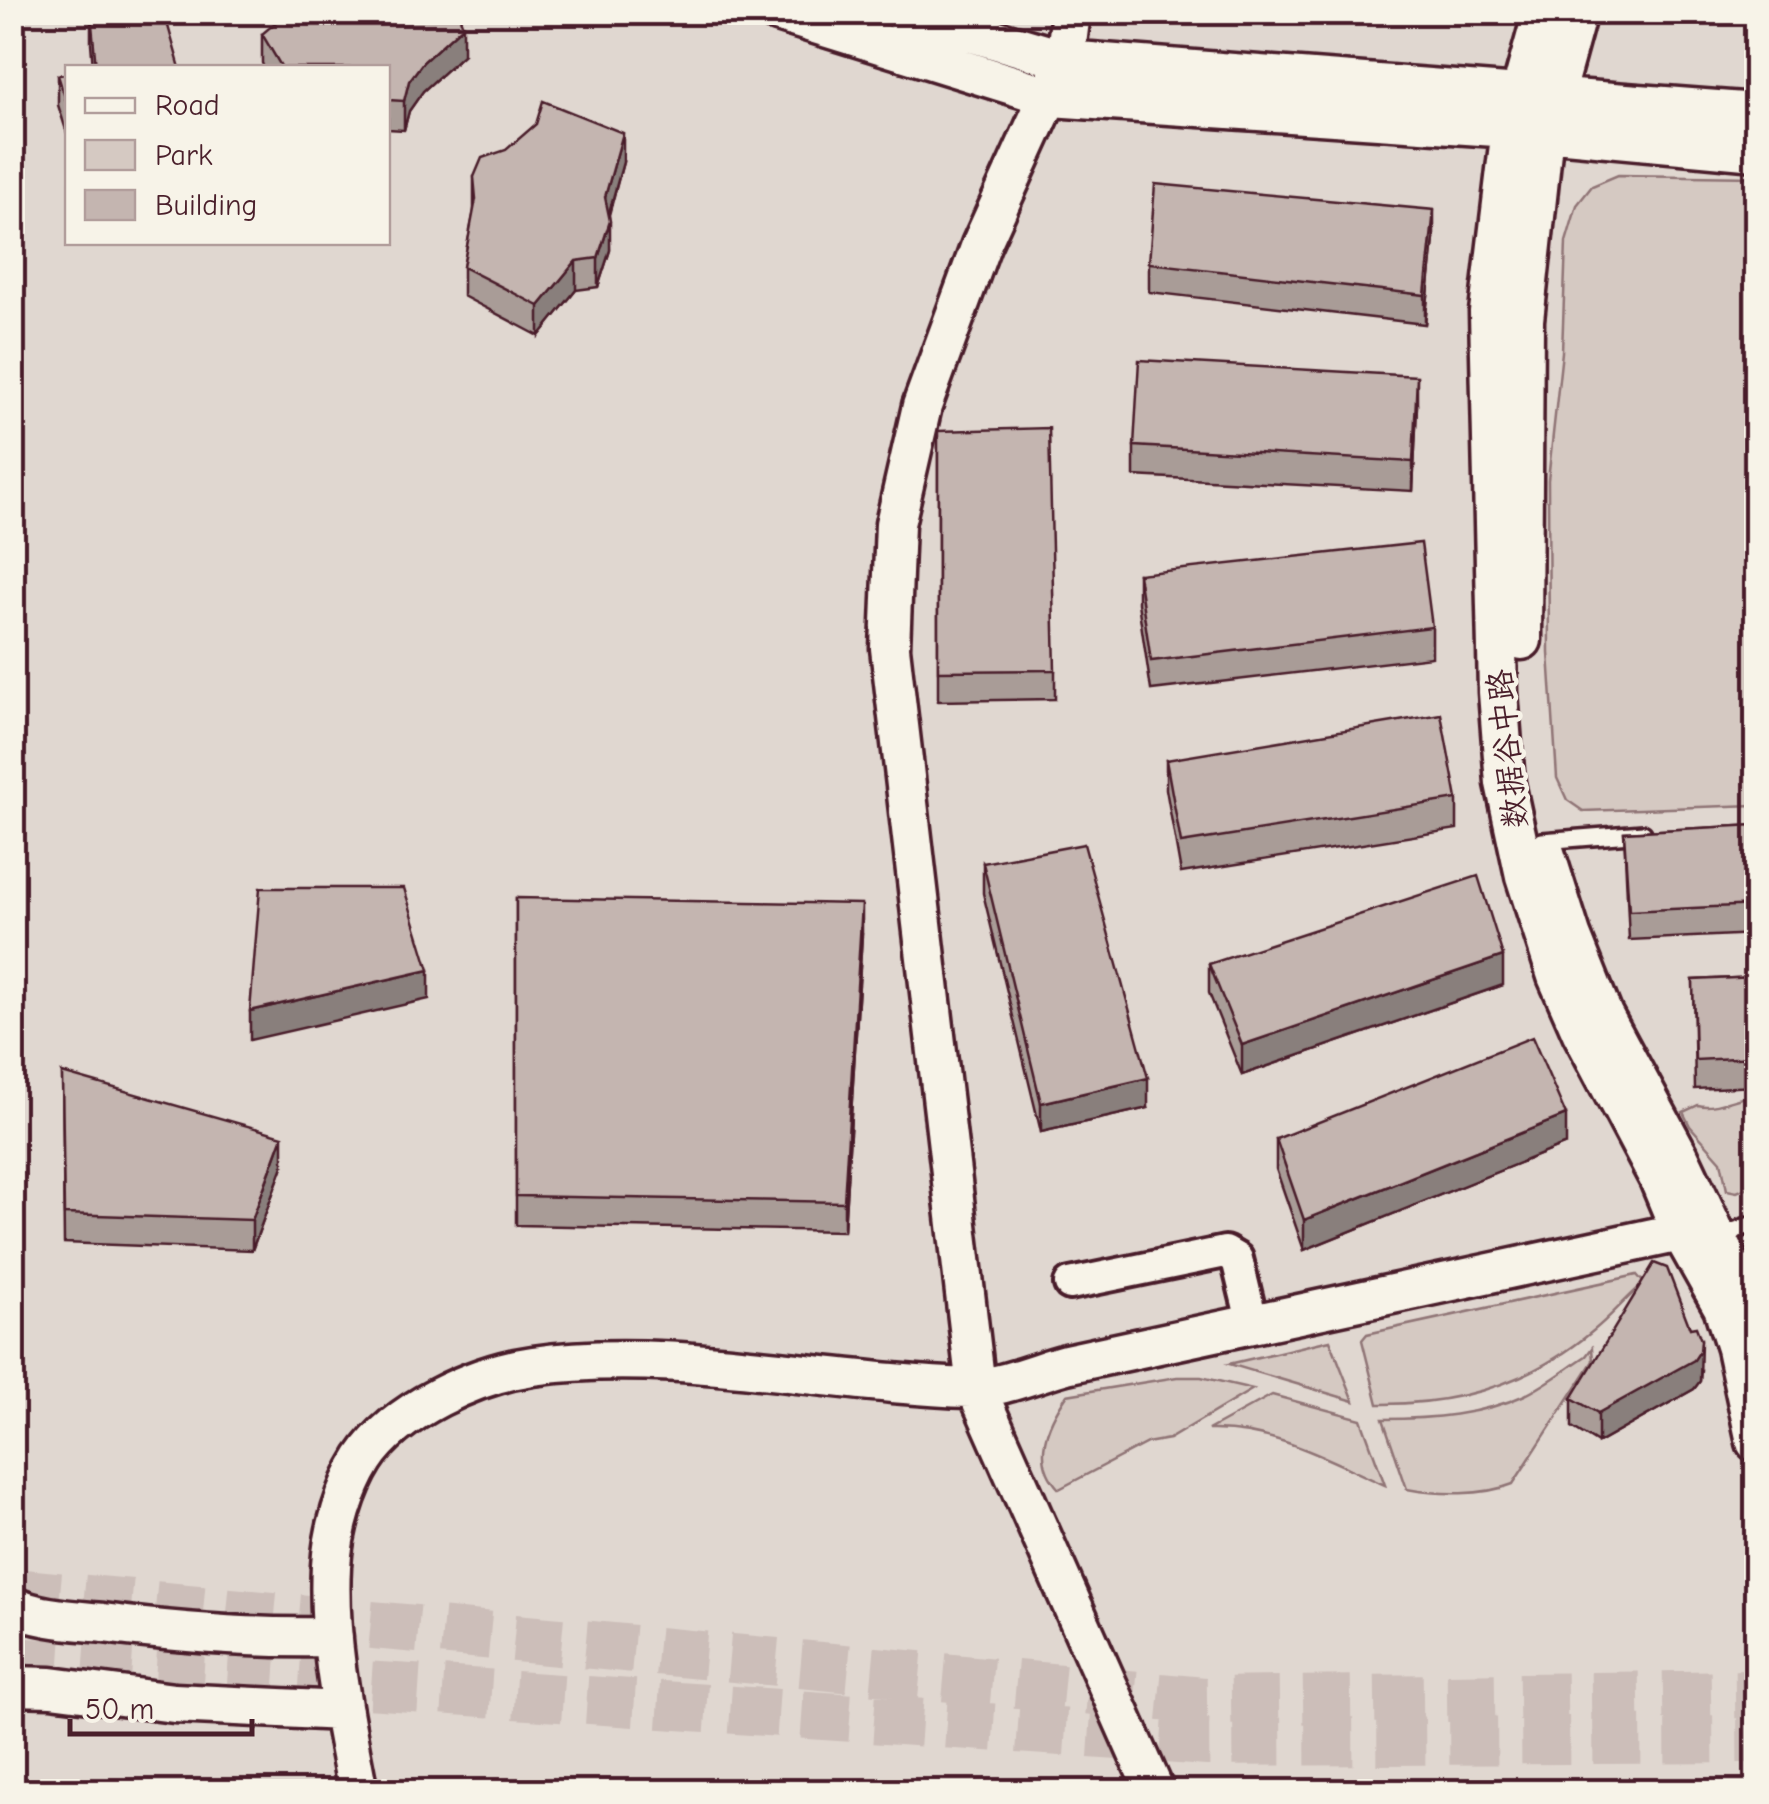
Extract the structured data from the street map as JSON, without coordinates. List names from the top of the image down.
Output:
{
  "streets": {
    "street": ["数据谷中路"]
  },
  "legend": ["Road", "Park", "Building"],
  "scale_bar": "50 m"
}
